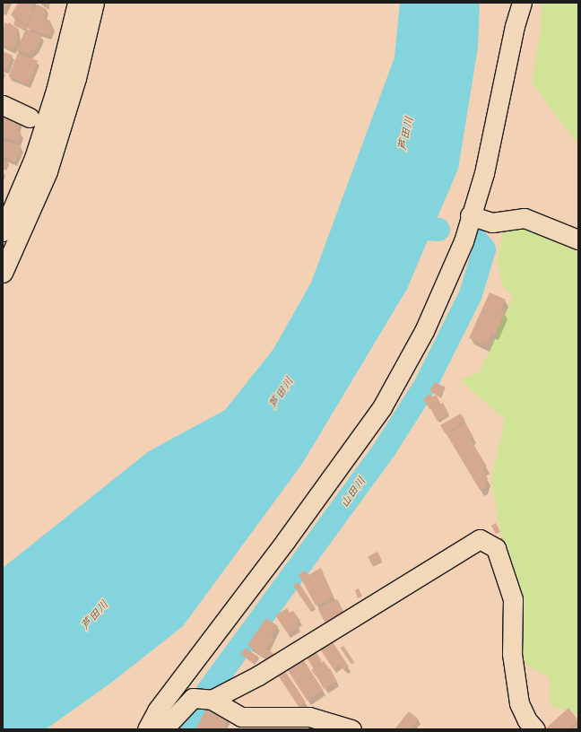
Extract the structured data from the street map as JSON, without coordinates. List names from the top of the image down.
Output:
{
  "water": ["芦田川", "山田川"]
}
